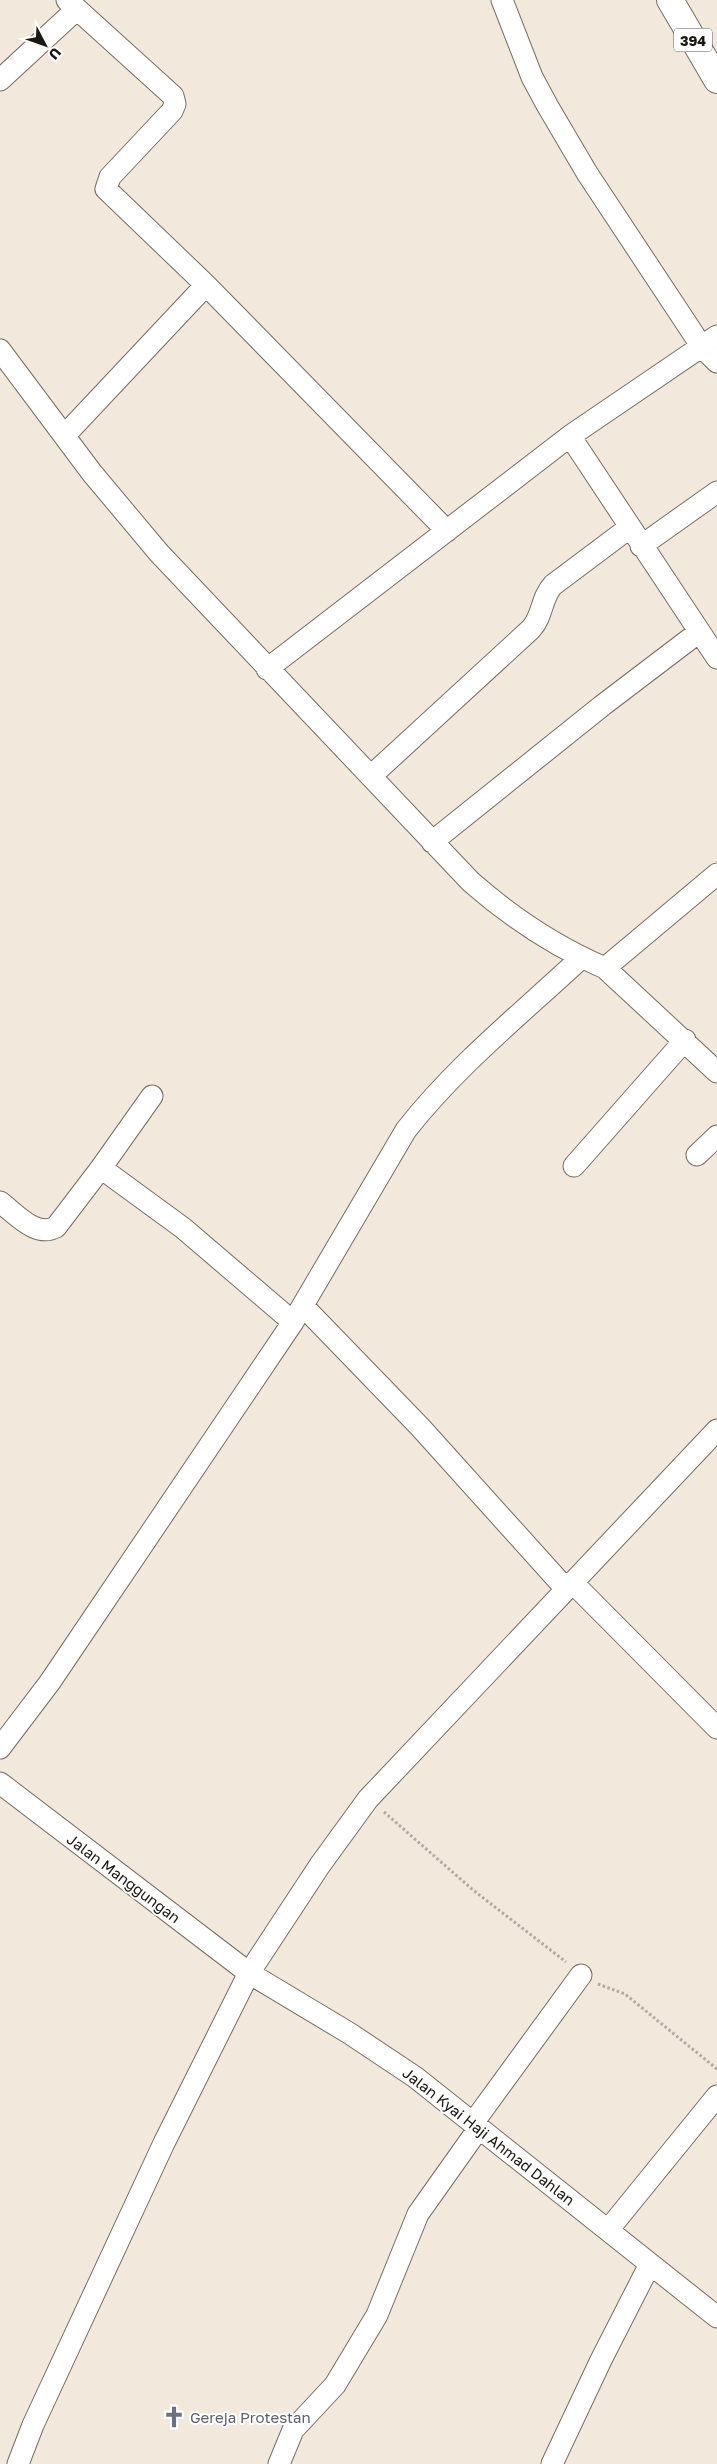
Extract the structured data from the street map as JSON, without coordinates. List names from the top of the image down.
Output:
{
  "streets": {
    "main road": ["394"],
    "street": ["Jalan Manggungan", "Jalan Kyai Haji Ahmad Dahlan"]
  },
  "crossings": [
    ["Jalan Manggungan", "Jalan Kyai Haji Ahmad Dahlan"]
  ],
  "places": {
    "church": ["Gereja Protestan"]
  },
  "north": "bottom right"
}
